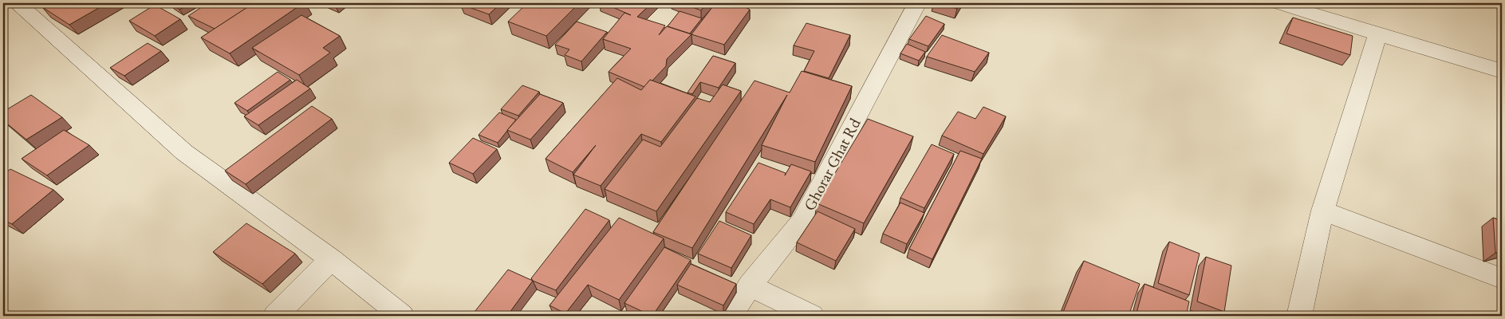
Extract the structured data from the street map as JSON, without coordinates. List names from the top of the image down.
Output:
{
  "streets": {
    "street": ["Ghorar Ghat Rd"]
  }
}
